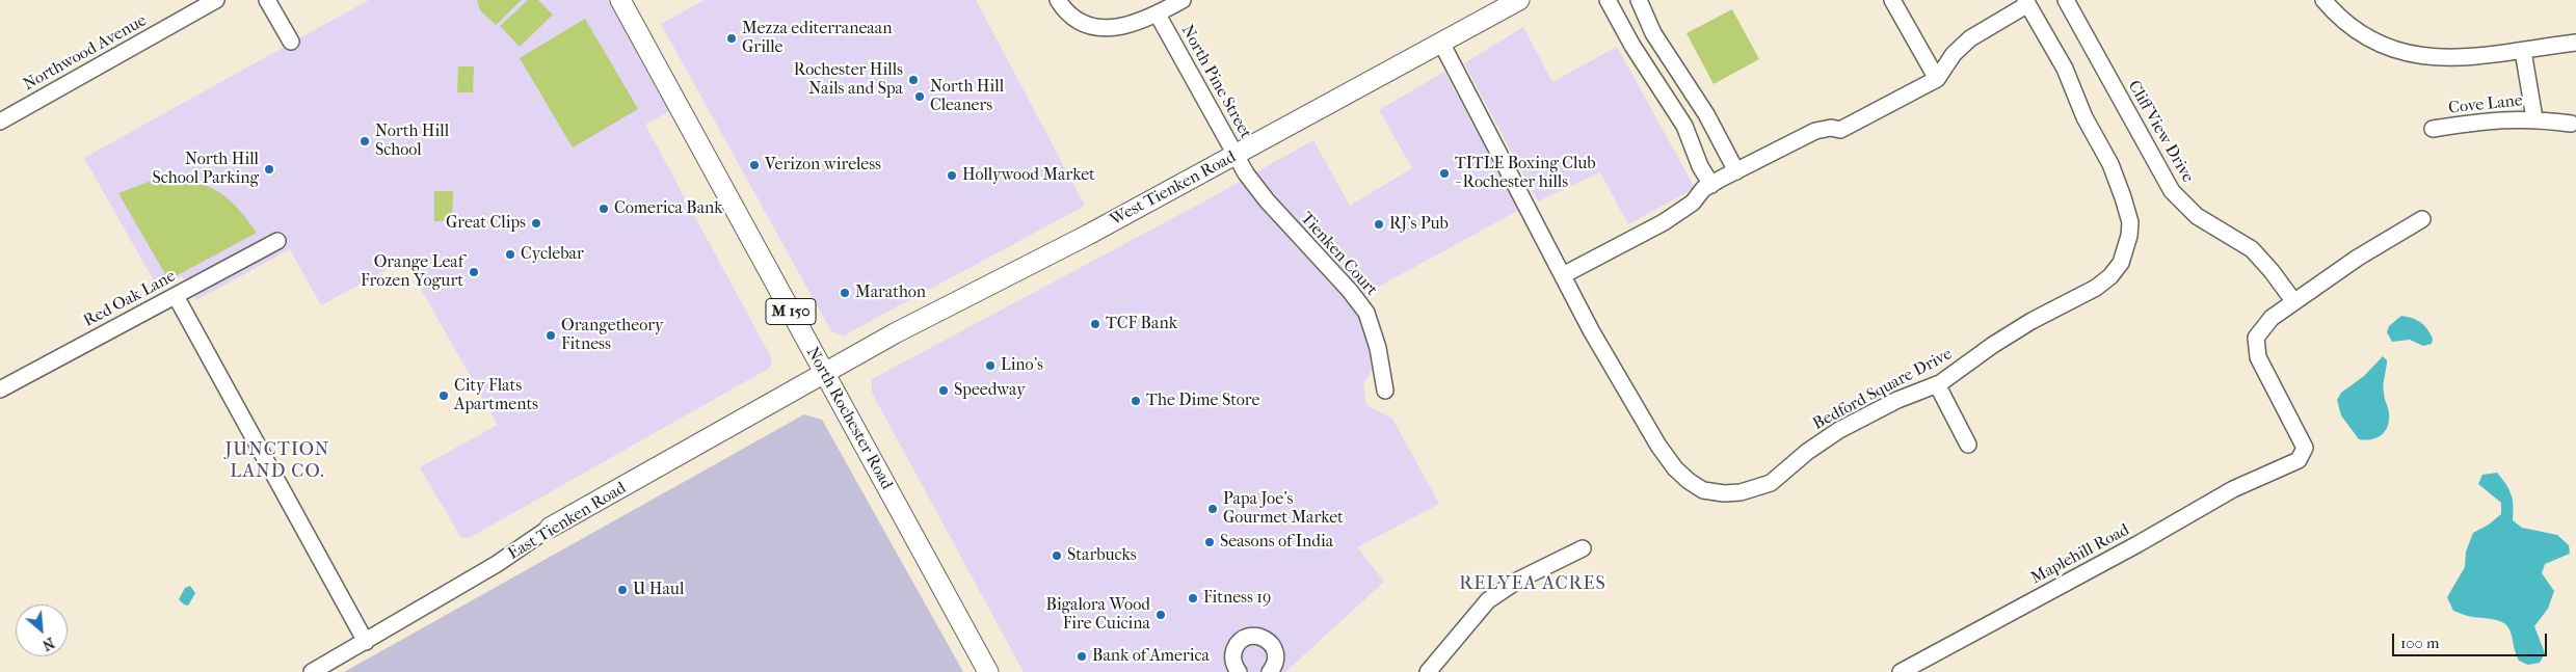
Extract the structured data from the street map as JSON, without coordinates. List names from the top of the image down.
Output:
{
  "streets": {
    "main road": [
      "West Tienken Road",
      "M 150",
      "North Rochester Road",
      "East Tienken Road"
    ],
    "street": [
      "Northwood Avenue",
      "North Pine Street",
      "Cove Lane",
      "Cliff View Drive",
      "Tienken Court",
      "Red Oak Lane",
      "Bedford Square Drive",
      "Maplehill Road"
    ]
  },
  "crossings": [
    ["North Pine Street", "West Tienken Road"],
    ["North Pine Street", "Tienken Court"],
    ["Cliff View Drive", "Maplehill Road"],
    ["West Tienken Road", "Tienken Court"],
    ["West Tienken Road", "North Rochester Road"],
    ["West Tienken Road", "East Tienken Road"],
    ["North Rochester Road", "East Tienken Road"]
  ],
  "districts": ["JUNCTION LAND CO.", "RELYEA ACRES"],
  "places": [
    "Mezza editerraneaan Grille",
    "Rochester Hills Nails and Spa",
    "North Hill Cleaners",
    "North Hill School",
    "Verizon wireless",
    "North Hill School Parking",
    "TITLE Boxing Club - Rochester hills",
    "Hollywood Market",
    "Comerica Bank",
    "Great Clips",
    "RJ's Pub",
    "Cyclebar",
    "Orange Leaf Frozen Yogurt",
    "Marathon",
    "TCF Bank",
    "Orangetheory Fitness",
    "Lino's",
    "Speedway",
    "City Flats Apartments",
    "The Dime Store",
    "Papa Joe's Gourmet Market",
    "Seasons of India",
    "Starbucks",
    "U Haul",
    "Fitness 19",
    "Bigalora Wood Fire Cuicina",
    "Bank of America"
  ],
  "scale_bar": "100 m",
  "north": "bottom right"
}
